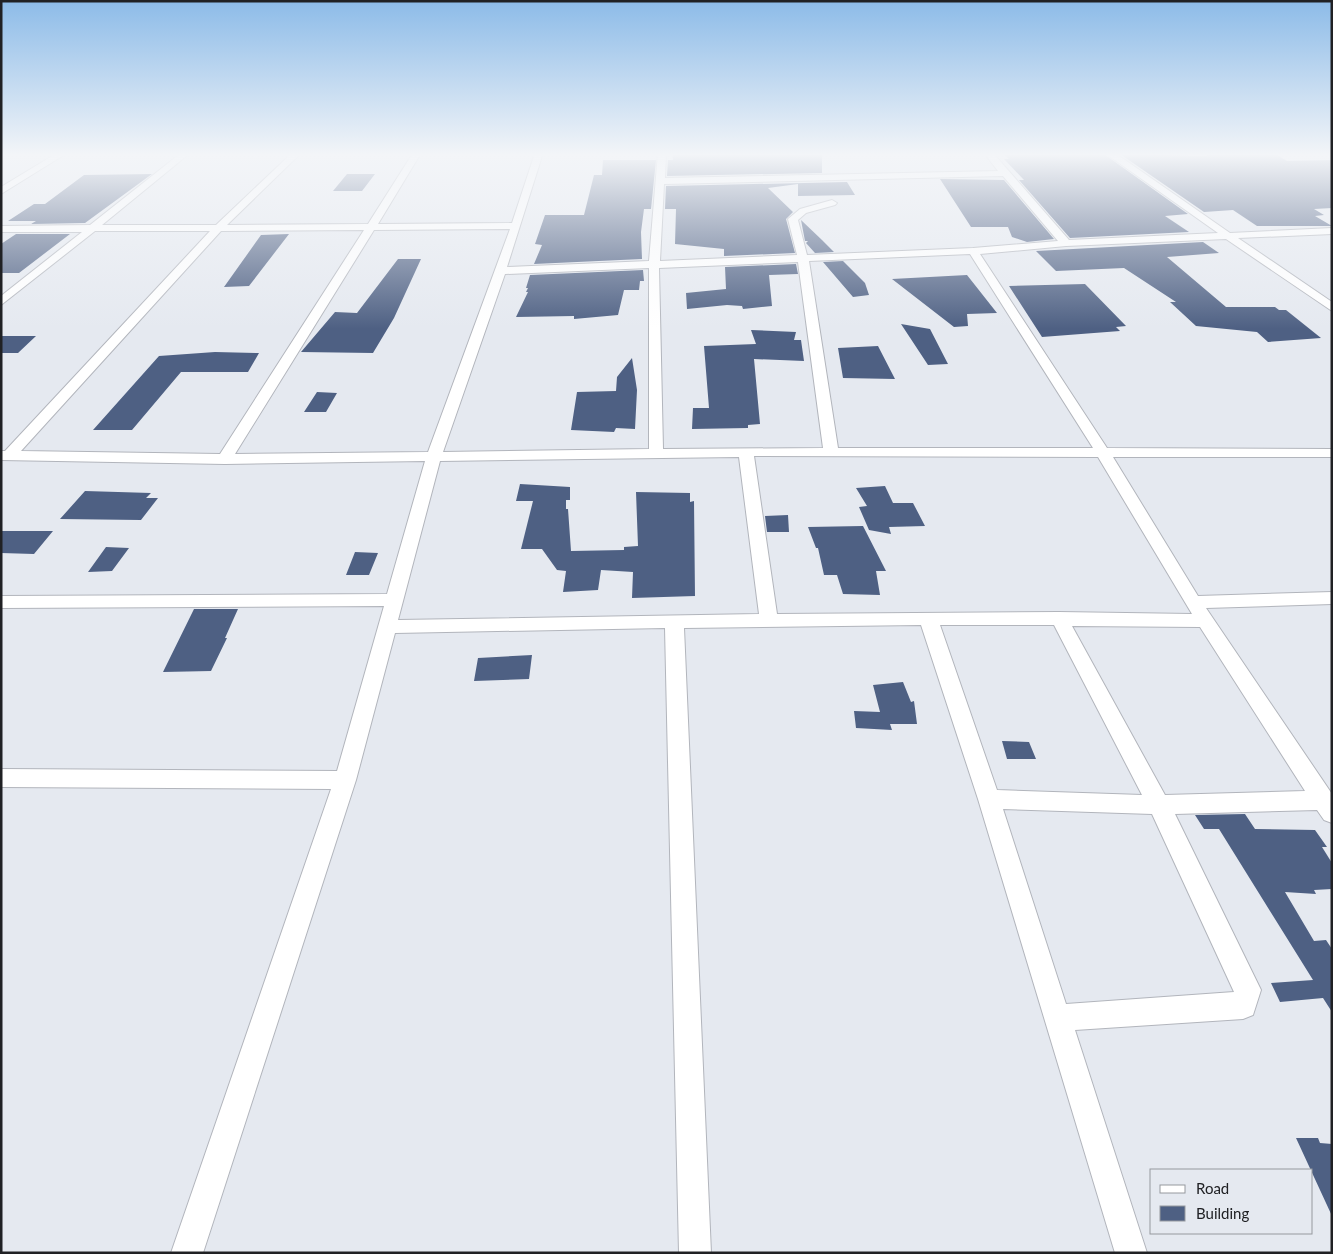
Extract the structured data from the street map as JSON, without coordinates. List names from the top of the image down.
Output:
{
  "legend": ["Road", "Building"]
}
